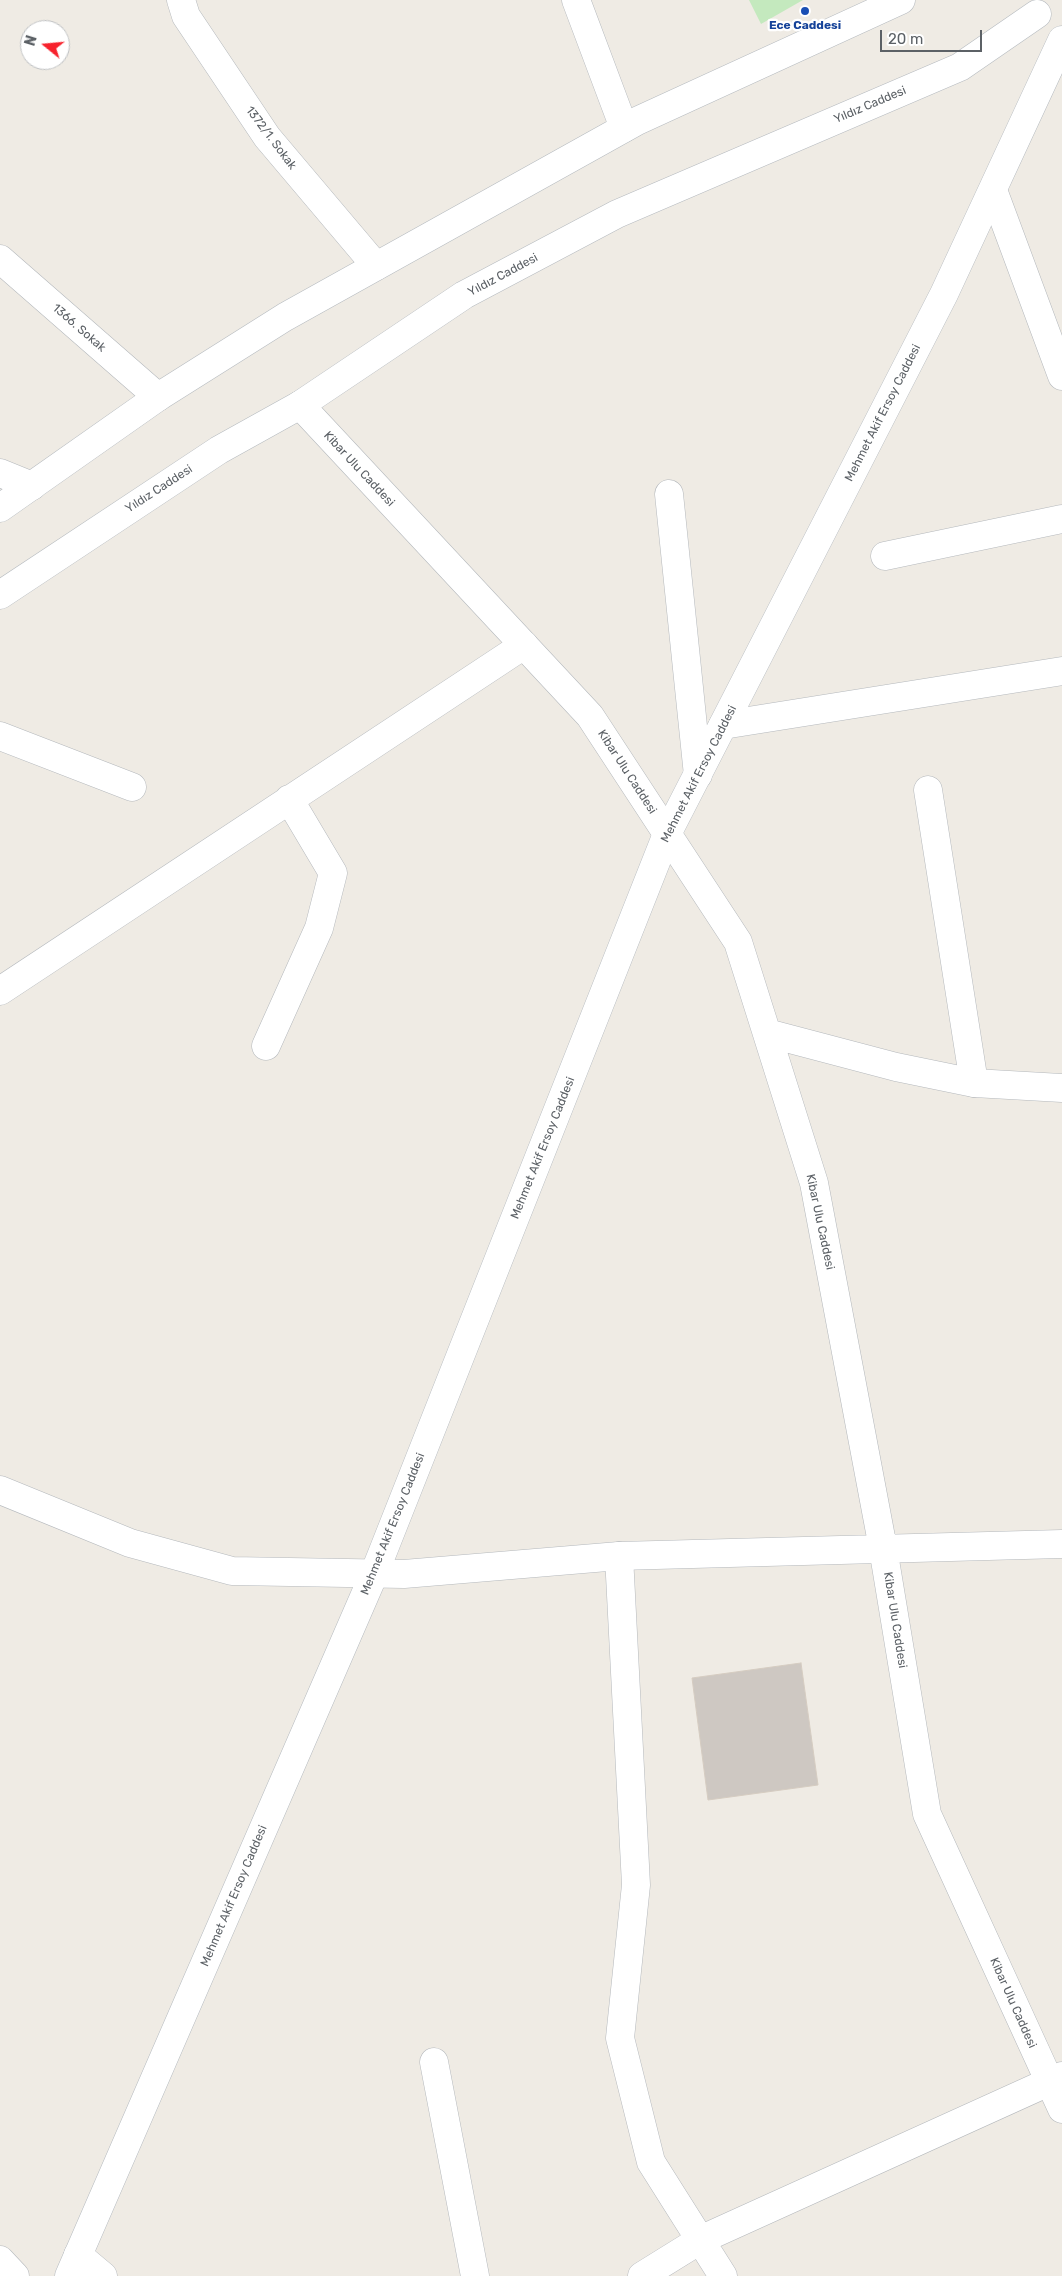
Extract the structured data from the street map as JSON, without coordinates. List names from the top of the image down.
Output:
{
  "streets": {
    "street": [
      "Yıldız Caddesi",
      "1372/1. Sokak",
      "1366. Sokak",
      "Mehmet Akif Ersoy Caddesi",
      "Kibar Ulu Caddesi"
    ]
  },
  "crossings": [
    ["Yıldız Caddesi", "Kibar Ulu Caddesi"],
    ["Mehmet Akif Ersoy Caddesi", "Kibar Ulu Caddesi"]
  ],
  "places": ["Ece Caddesi"],
  "scale_bar": "20 m",
  "north": "left"
}
